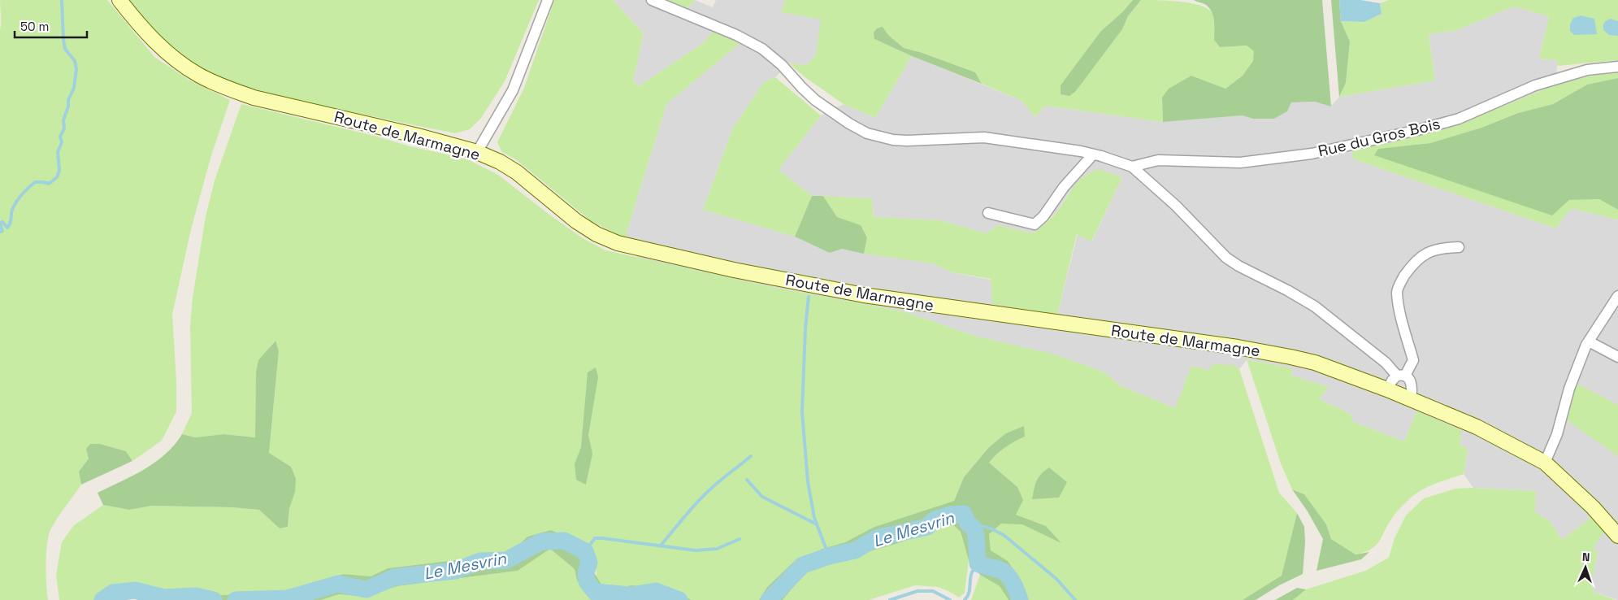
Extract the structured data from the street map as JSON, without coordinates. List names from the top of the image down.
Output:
{
  "streets": {
    "main road": ["Route de Marmagne"],
    "street": ["Rue du Gros Bois"]
  },
  "water": ["Le Mesvrin"],
  "scale_bar": "50 m",
  "north": "top"
}
